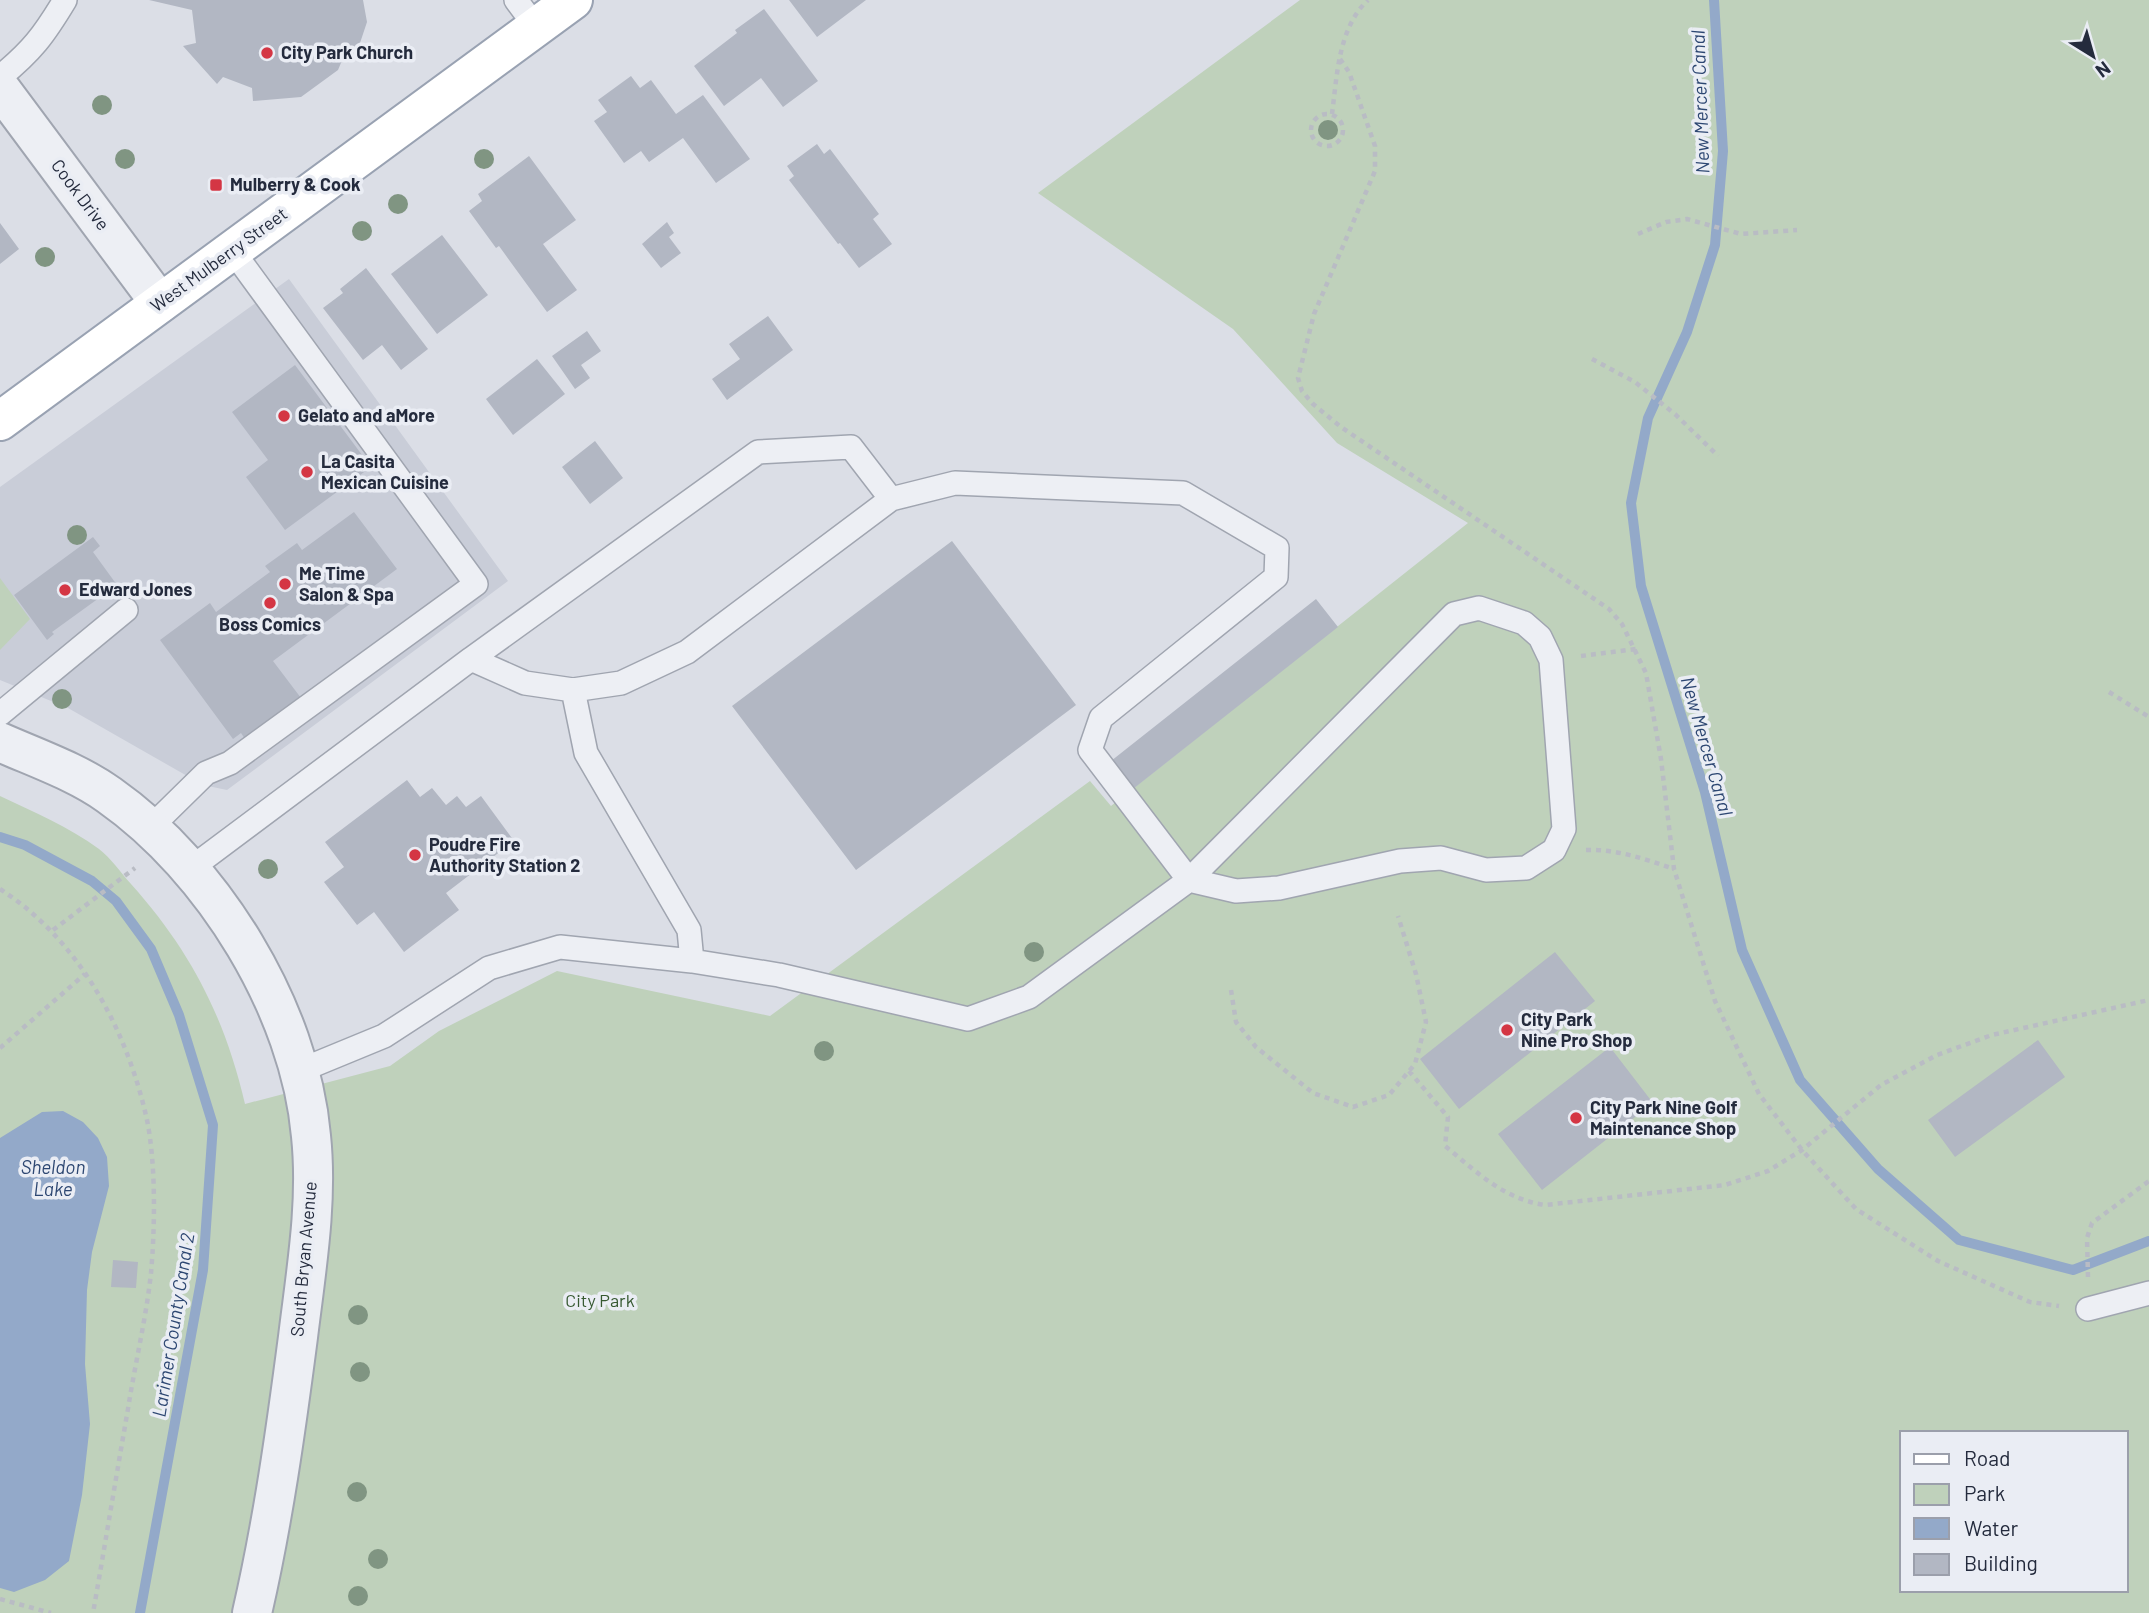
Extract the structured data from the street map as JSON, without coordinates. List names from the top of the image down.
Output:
{
  "streets": {
    "main road": ["West Mulberry Street"],
    "street": ["Cook Drive", "South Bryan Avenue"]
  },
  "crossings": [
    ["Cook Drive", "West Mulberry Street"]
  ],
  "water": ["New Mercer Canal", "Sheldon Lake", "Larimer County Canal 2"],
  "parks": ["City Park"],
  "places": {
    "other": [
      "City Park Church",
      "Gelato and aMore",
      "La Casita Mexican Cuisine",
      "Me Time Salon & Spa",
      "Edward Jones",
      "Boss Comics",
      "Poudre Fire Authority Station 2",
      "City Park Nine Pro Shop",
      "City Park Nine Golf Maintenance Shop"
    ],
    "transit": ["Mulberry & Cook"]
  },
  "legend": [
    "Road",
    "Park",
    "Water",
    "Building"
  ],
  "north": "bottom right"
}
